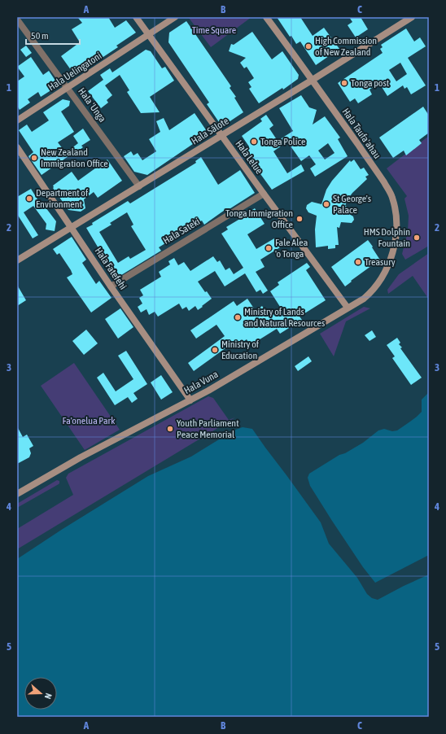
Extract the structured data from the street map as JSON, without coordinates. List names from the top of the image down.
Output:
{
  "streets": {
    "main road": [
      "Hala Uelingatoni",
      "Hala Sālote",
      "Hala Taufa'ahau",
      "Hala Lelue",
      "Hala Fatefehi",
      "Hala Vuna"
    ],
    "street": ["Hala 'Unga", "Hala Sateki"]
  },
  "crossings": [
    ["Hala Uelingatoni", "Hala 'Unga"],
    ["Hala Uelingatoni", "Hala Lelue"],
    ["Hala 'Unga", "Hala Sālote"],
    ["Hala Sālote", "Hala Taufa'ahau"],
    ["Hala Sālote", "Hala Lelue"],
    ["Hala Sālote", "Hala Fatefehi"],
    ["Hala Taufa'ahau", "Hala Vuna"],
    ["Hala Lelue", "Hala Sateki"],
    ["Hala Lelue", "Hala Vuna"],
    ["Hala Sateki", "Hala Fatefehi"],
    ["Hala Fatefehi", "Hala Vuna"]
  ],
  "parks": ["Time Square", "Fa'onelua Park"],
  "places": [
    "High Commission of New Zealand",
    "Tonga post",
    "Tonga Police",
    "New Zealand Immigration Office",
    "Department of Environment",
    "St George's Palace",
    "Tonga Immigration Office",
    "HMS Dolphin Fountain",
    "Fale Alea 'o Tonga",
    "Treasury",
    "Ministry of Lands and Natural Resources",
    "Ministry of Education",
    "Youth Parliament Peace Memorial"
  ],
  "scale_bar": "50 m",
  "north": "right",
  "grid": {
    "columns": ["A", "B", "C"],
    "rows": [
      "1",
      "2",
      "3",
      "4",
      "5"
    ]
  }
}
